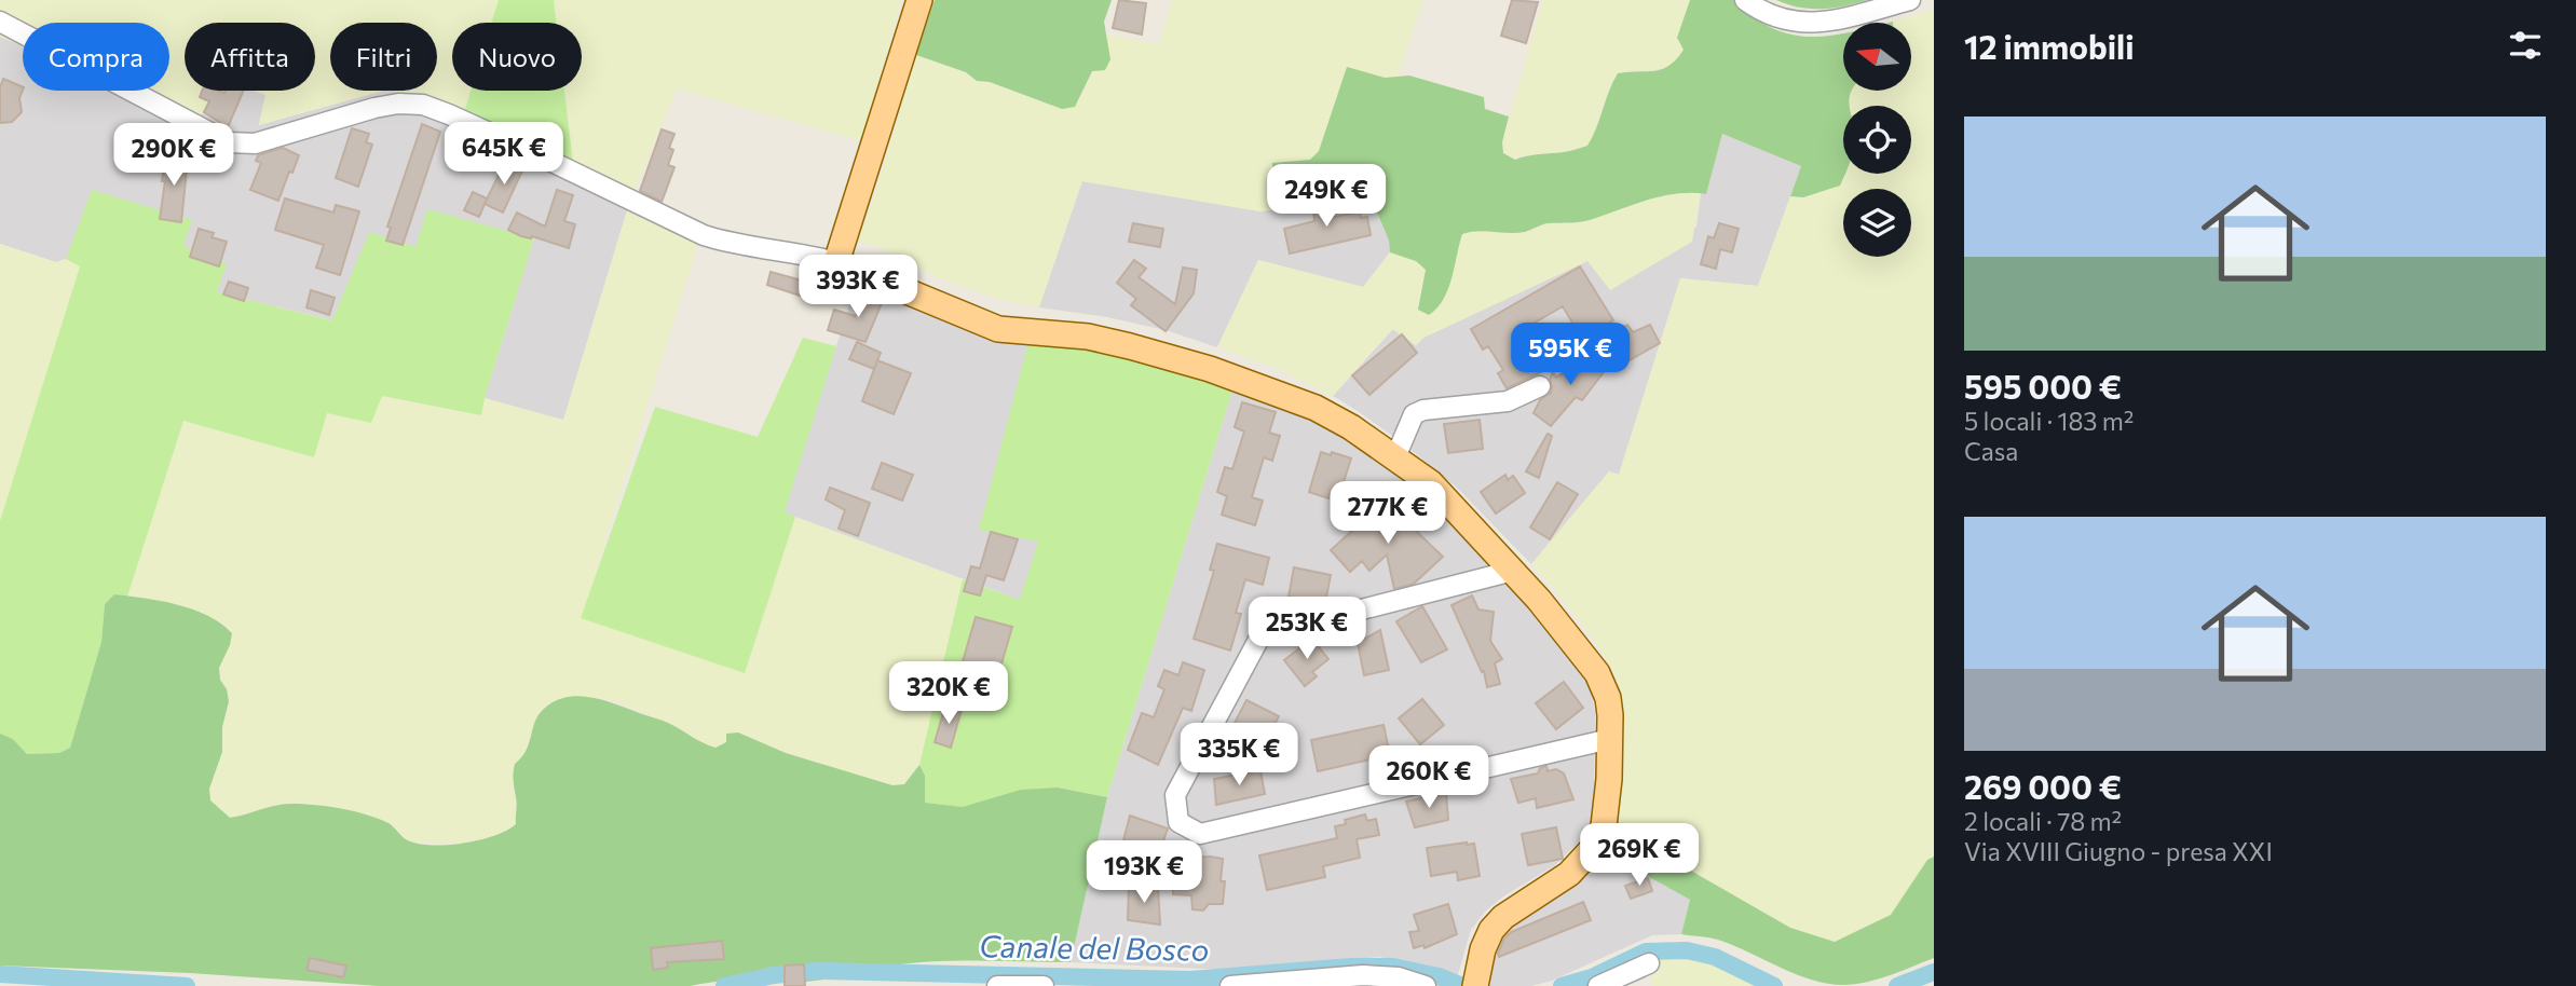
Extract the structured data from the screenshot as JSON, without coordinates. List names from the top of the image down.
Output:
{
  "water": ["Canale del Bosco"],
  "north": "left",
  "page": {
    "heading": "12 immobili",
    "chip": [
      "Compra",
      "Affitta",
      "Filtri",
      "Nuovo"
    ],
    "list": [
      {
        "name": "595 000 €",
        "note": "5 locali · 183 m² · Casa"
      },
      {
        "name": "269 000 €",
        "note": "2 locali · 78 m² · Via XVIII Giugno - presa XXI"
      }
    ],
    "price": [
      "645K €",
      "290K €",
      "249K €",
      "393K €",
      "595K €",
      "277K €",
      "253K €",
      "320K €",
      "335K €",
      "260K €",
      "269K €",
      "193K €"
    ]
  }
}
